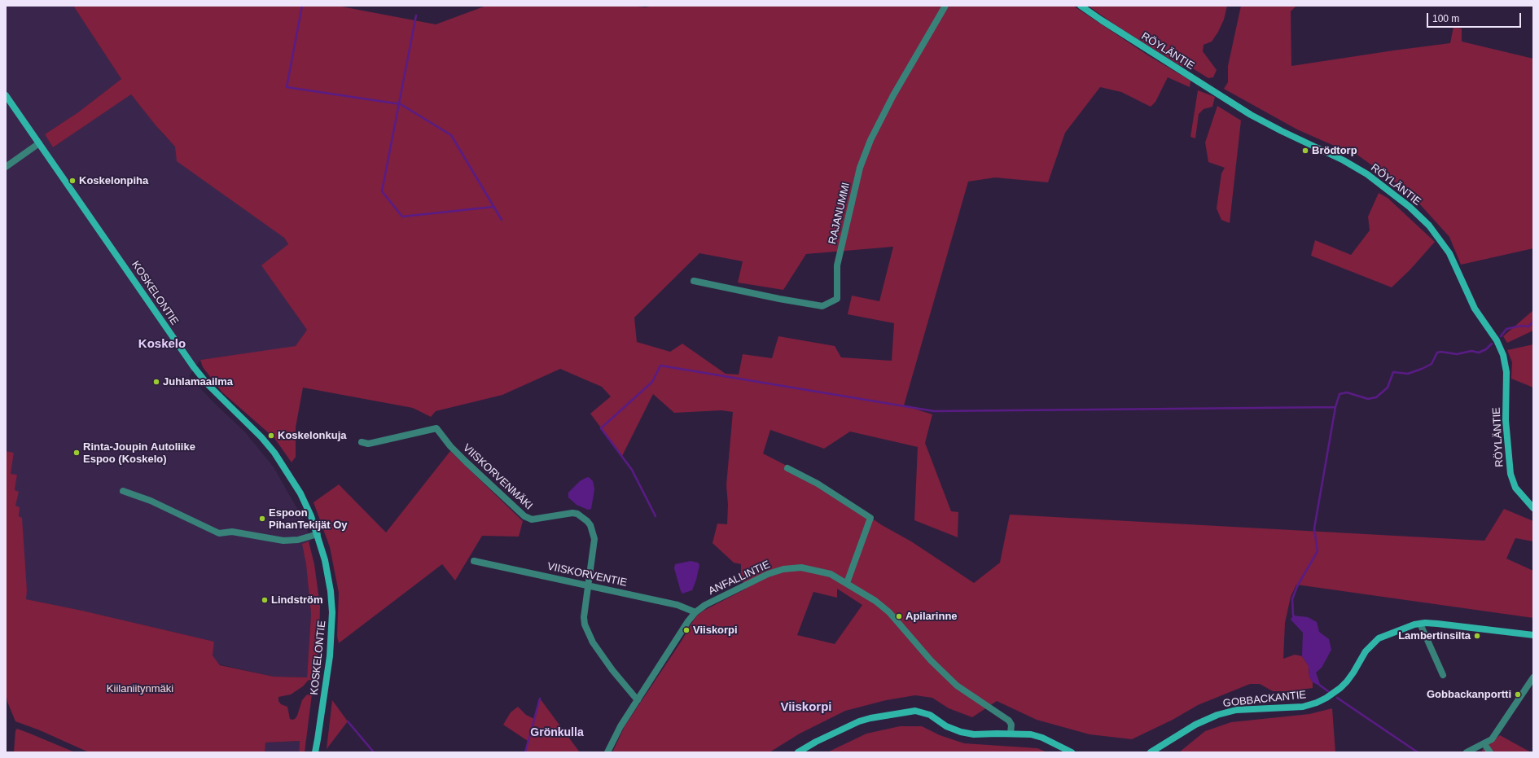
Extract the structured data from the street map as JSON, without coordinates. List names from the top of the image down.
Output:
{
  "streets": {
    "street": [
      "RÖYLÄNTIE",
      "RAJANUMMI",
      "KOSKELONTIE",
      "VIISKORVENMÄKI",
      "VIISKORVENTIE",
      "ANFALLINTIE",
      "GOBBACKANTIE"
    ]
  },
  "crossings": [
    ["VIISKORVENMÄKI", "VIISKORVENTIE"],
    ["VIISKORVENMÄKI", "ANFALLINTIE"],
    ["VIISKORVENTIE", "ANFALLINTIE"]
  ],
  "districts": ["Koskelo", "Viiskorpi", "Grönkulla"],
  "parks": ["Kiilaniitynmäki"],
  "places": [
    "Brödtorp",
    "Koskelonpiha",
    "Juhlamaailma",
    "Koskelonkuja",
    "Rinta-Joupin Autoliike Espoo (Koskelo)",
    "Espoon PihanTekijät Oy",
    "Lindström",
    "Apilarinne",
    "Viiskorpi",
    "Lambertinsilta",
    "Gobbackanportti"
  ],
  "scale_bar": "100 m"
}
